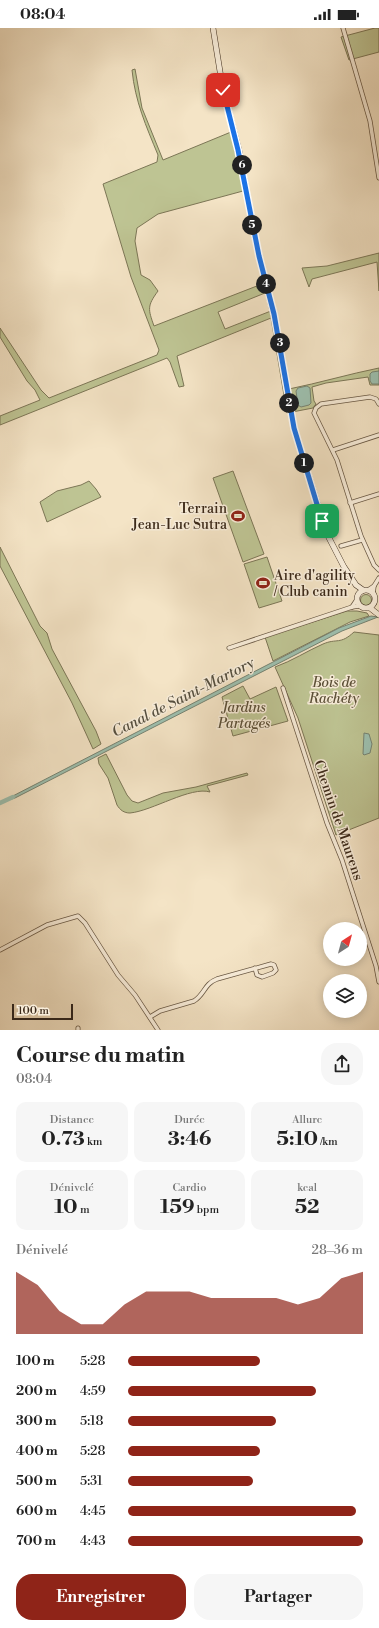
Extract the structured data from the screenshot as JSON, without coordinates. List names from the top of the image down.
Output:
{
  "streets": {
    "street": ["Chemin de Maurens"]
  },
  "water": ["Canal de Saint-Martory"],
  "parks": ["Bois de Rachéty", "Jardins Partagés"],
  "places": {
    "sports": ["Terrain Jean-Luc Sutra", "Aire d'agility / Club canin"]
  },
  "scale_bar": "100 m",
  "north": "top right",
  "page": {
    "status": "08:04",
    "pins": [
      "6",
      "5",
      "4",
      "3",
      "2",
      "1"
    ],
    "scale": "100 m",
    "heading": ["Course du matin", "08:04"],
    "stats": [
      ["Distance", "0.73 km"],
      ["Durée", "3:46"],
      ["Allure", "5:10 /km"],
      ["Dénivelé", "10 m"],
      ["Cardio", "159 bpm"],
      ["kcal", "52"]
    ],
    "chart": ["Dénivelé", "28–36 m"],
    "list": [
      {
        "name": "100 m",
        "note": "5:28"
      },
      {
        "name": "200 m",
        "note": "4:59"
      },
      {
        "name": "300 m",
        "note": "5:18"
      },
      {
        "name": "400 m",
        "note": "5:28"
      },
      {
        "name": "500 m",
        "note": "5:31"
      },
      {
        "name": "600 m",
        "note": "4:45"
      },
      {
        "name": "700 m",
        "note": "4:43"
      }
    ],
    "buttons": ["Enregistrer", "Partager"]
  }
}
